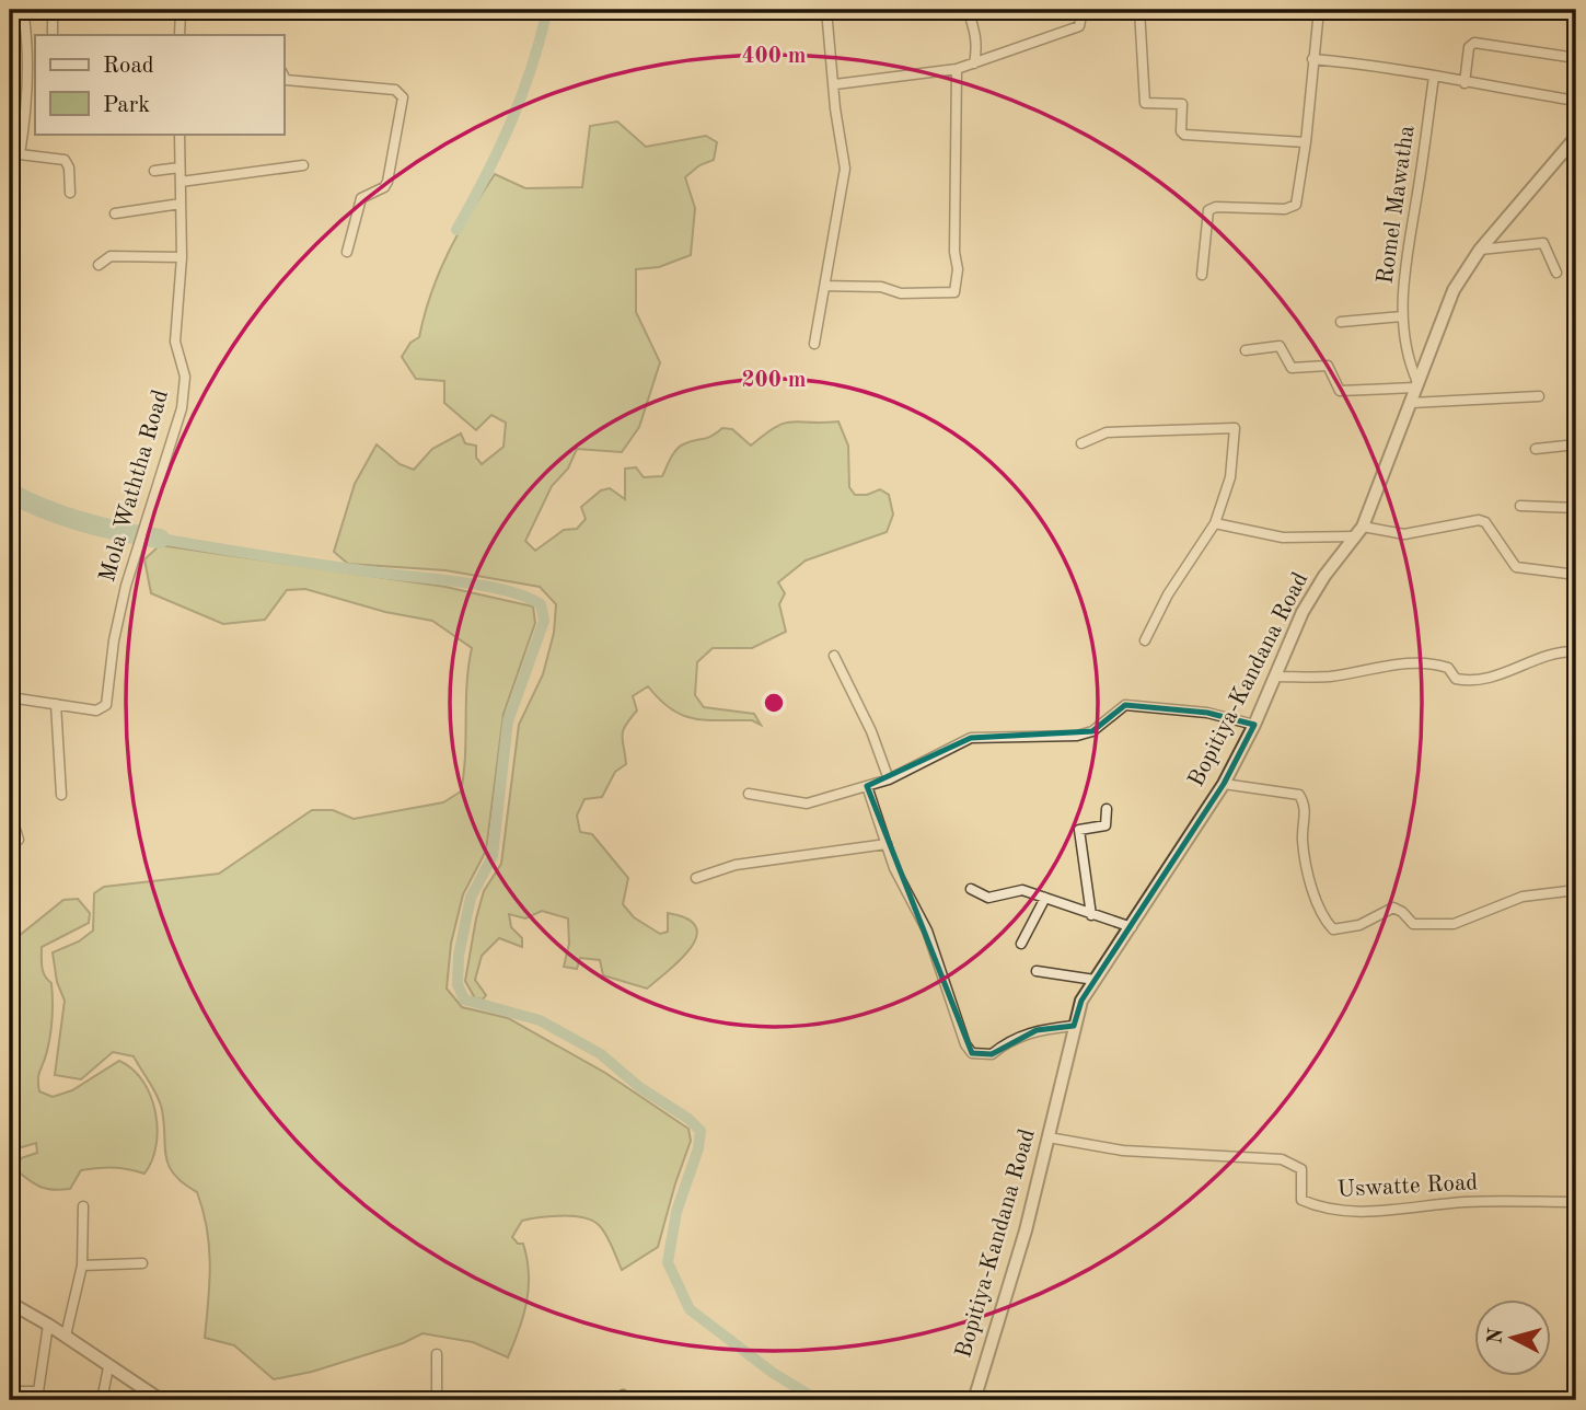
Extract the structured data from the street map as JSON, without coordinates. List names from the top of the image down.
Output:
{
  "streets": {
    "street": [
      "Romel Mawatha",
      "Mola Waththa Road",
      "Bopitiya-Kandana Road",
      "Uswatte Road"
    ]
  },
  "crossings": [
    ["Romel Mawatha", "Bopitiya-Kandana Road"],
    ["Bopitiya-Kandana Road", "Uswatte Road"]
  ],
  "legend": ["Road", "Park"],
  "north": "left",
  "rings": ["400 m", "200 m"]
}
